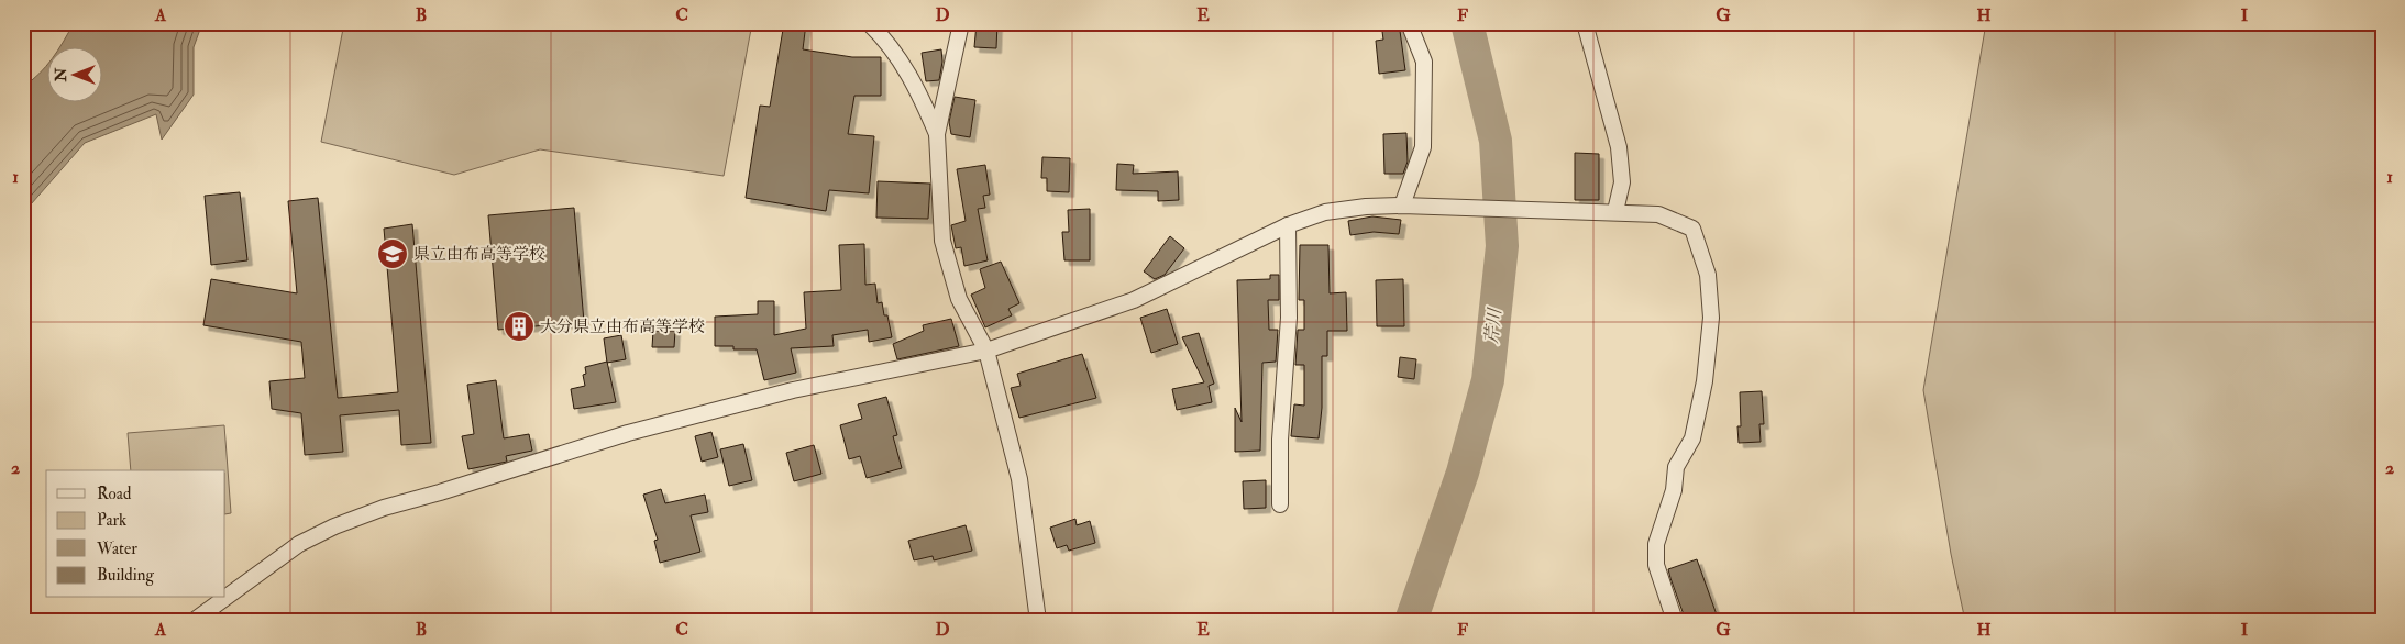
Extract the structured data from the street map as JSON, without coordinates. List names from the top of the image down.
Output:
{
  "water": ["芹川"],
  "places": {
    "school or university": ["県立由布高等学校"],
    "building": ["大分県立由布高等学校"]
  },
  "legend": [
    "Road",
    "Park",
    "Water",
    "Building"
  ],
  "north": "left",
  "grid": {
    "columns": [
      "A",
      "B",
      "C",
      "D",
      "E",
      "F",
      "G",
      "H",
      "I"
    ],
    "rows": ["1", "2"]
  }
}
